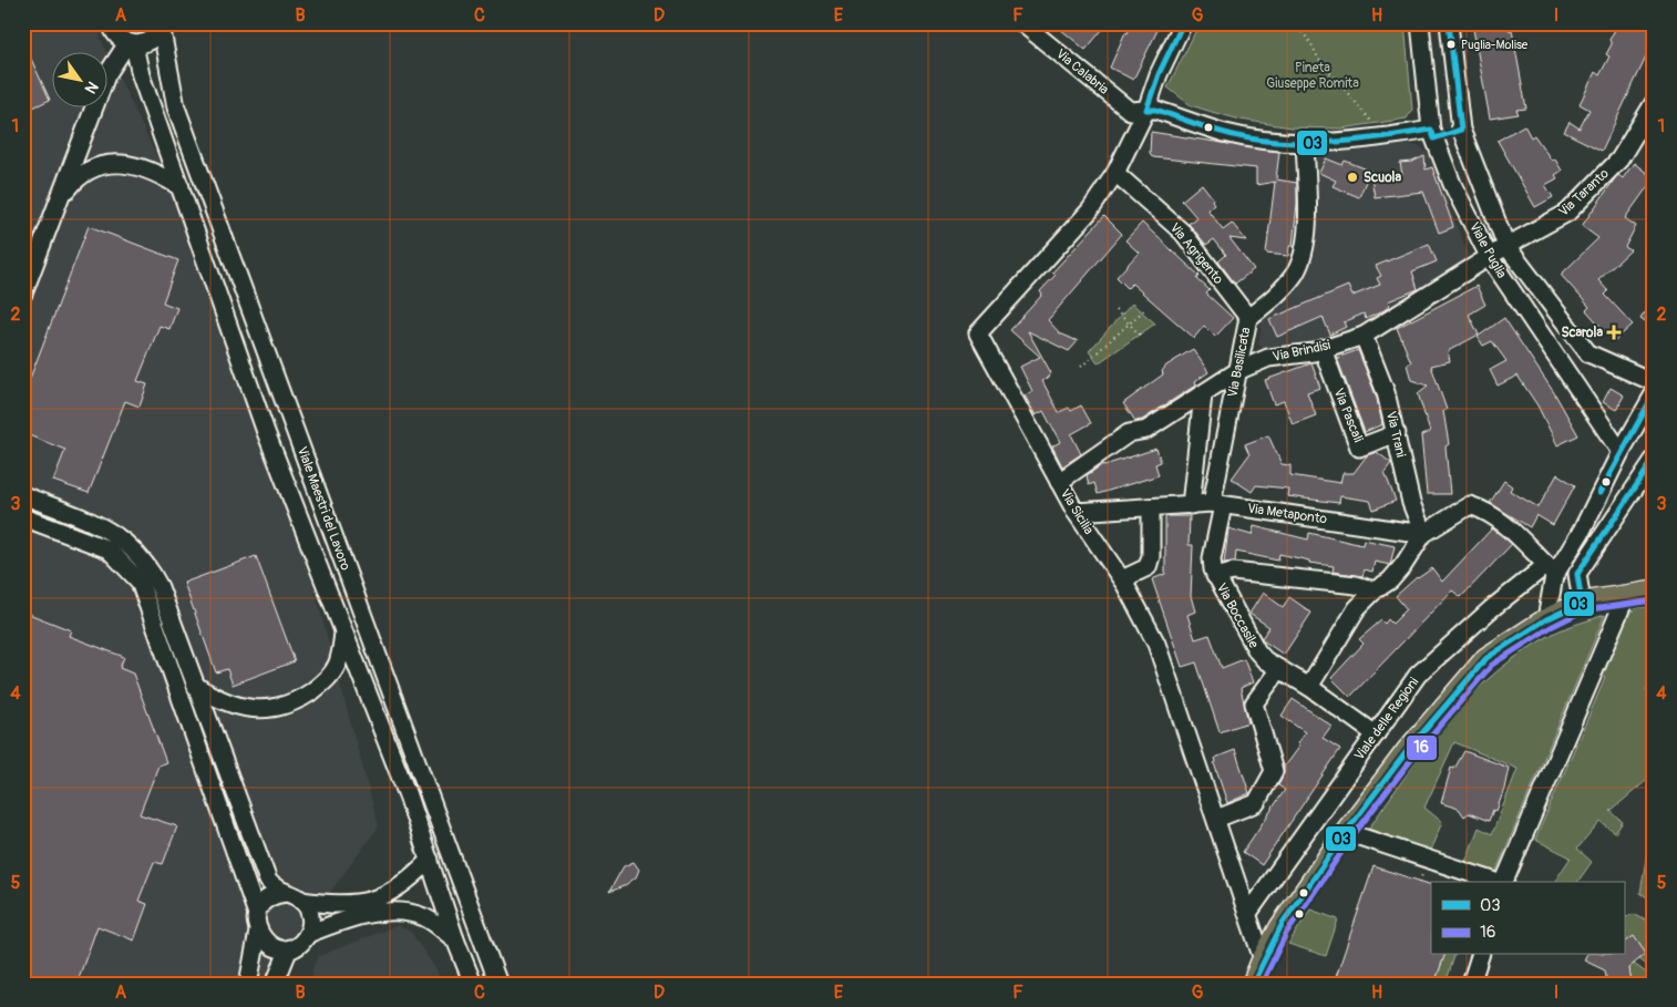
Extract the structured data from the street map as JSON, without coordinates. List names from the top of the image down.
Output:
{
  "streets": {
    "street": [
      "Via Calabria",
      "Via Taranto",
      "Viale Puglia",
      "Via Agrigento",
      "Via Brindisi",
      "Via Basilicata",
      "Via Pascali",
      "Via Trani",
      "Viale Maestri del Lavoro",
      "Via Sicilia",
      "Via Metaponto",
      "Via Boccasile",
      "Viale delle Regioni"
    ]
  },
  "crossings": [
    ["Via Calabria", "Viale Puglia"],
    ["Via Calabria", "Via Basilicata"],
    ["Via Calabria", "Via Sicilia"],
    ["Via Taranto", "Viale Puglia"],
    ["Via Taranto", "Via Brindisi"],
    ["Viale Puglia", "Via Brindisi"],
    ["Viale Puglia", "Viale delle Regioni"],
    ["Via Agrigento", "Via Basilicata"],
    ["Via Agrigento", "Via Sicilia"],
    ["Via Brindisi", "Via Basilicata"],
    ["Via Brindisi", "Via Pascali"],
    ["Via Brindisi", "Via Trani"],
    ["Via Brindisi", "Via Sicilia"],
    ["Via Basilicata", "Via Metaponto"],
    ["Via Basilicata", "Via Boccasile"],
    ["Via Pascali", "Via Trani"],
    ["Via Trani", "Via Metaponto"],
    ["Via Sicilia", "Via Metaponto"],
    ["Via Sicilia", "Viale delle Regioni"],
    ["Via Metaponto", "Via Boccasile"],
    ["Via Boccasile", "Viale delle Regioni"]
  ],
  "parks": ["Pineta Giuseppe Romita"],
  "places": {
    "other": ["Puglia-Molise", "Scuola"],
    "health": ["Scarola"]
  },
  "lines": ["transit line 03", "transit line 16"],
  "legend": ["03", "16"],
  "north": "bottom right",
  "grid": {
    "columns": [
      "A",
      "B",
      "C",
      "D",
      "E",
      "F",
      "G",
      "H",
      "I"
    ],
    "rows": [
      "1",
      "2",
      "3",
      "4",
      "5"
    ]
  }
}
